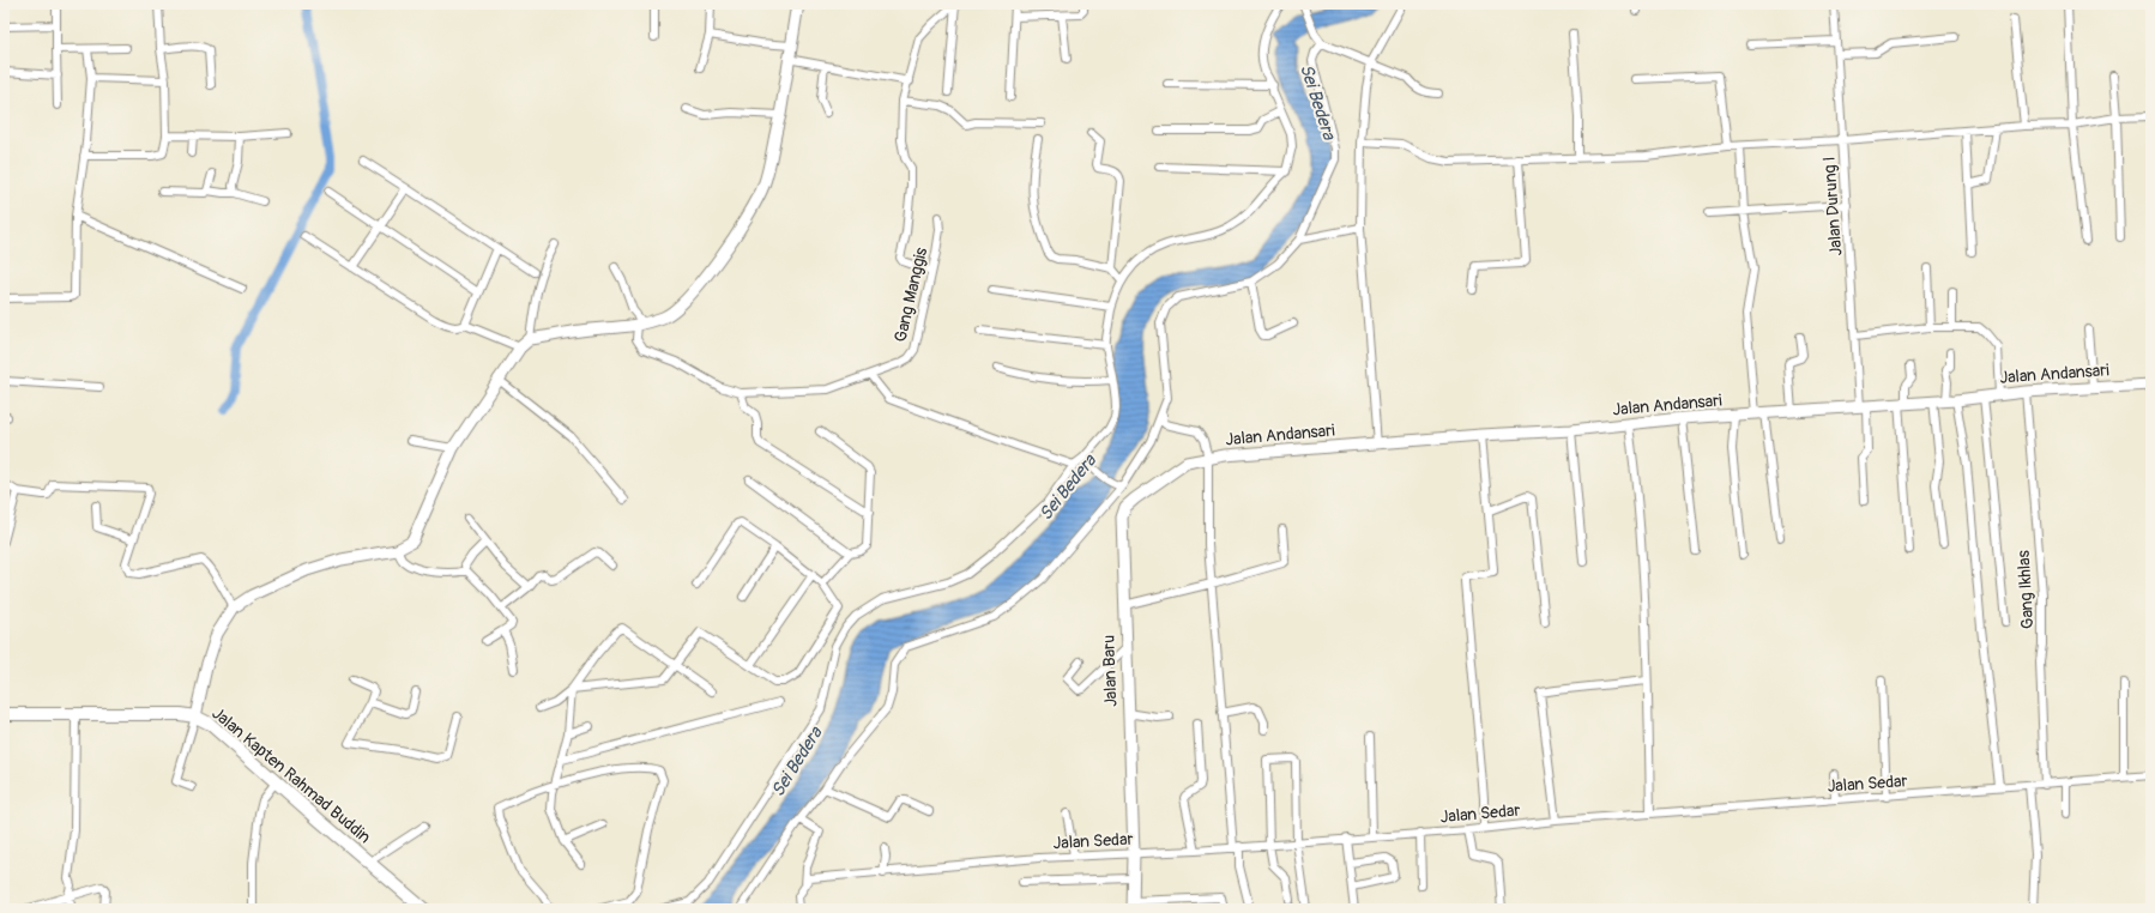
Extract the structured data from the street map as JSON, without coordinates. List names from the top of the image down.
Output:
{
  "streets": {
    "main road": ["Jalan Kapten Rahmad Buddin"],
    "street": [
      "Jalan Durung I",
      "Gang Manggis",
      "Jalan Andansari",
      "Gang Ikhlas",
      "Jalan Baru",
      "Jalan Sedar"
    ]
  },
  "crossings": [
    ["Jalan Durung I", "Jalan Andansari"],
    ["Jalan Andansari", "Gang Ikhlas"],
    ["Jalan Andansari", "Jalan Baru"],
    ["Gang Ikhlas", "Jalan Sedar"],
    ["Jalan Baru", "Jalan Sedar"]
  ],
  "water": ["Sei Bedera"]
}
